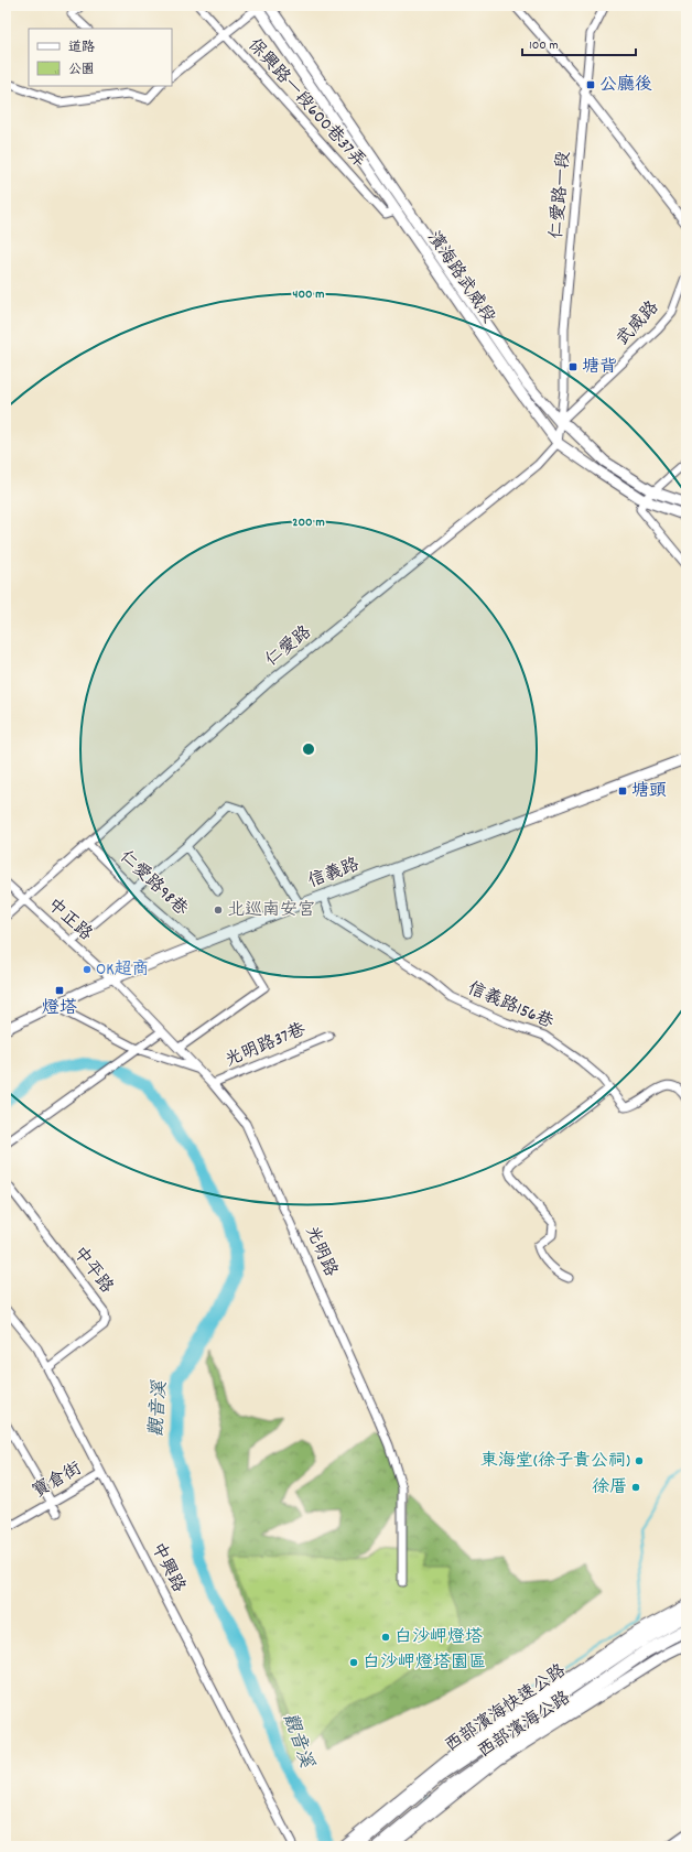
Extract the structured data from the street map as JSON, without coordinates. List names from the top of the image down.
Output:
{
  "streets": {
    "highway": ["西部濱海快速公路"],
    "main road": ["濱海路武威段", "信義路", "西部濱海公路"],
    "street": [
      "保興路一段600巷37弄",
      "仁愛路一段",
      "武威路",
      "仁愛路",
      "仁愛路98巷",
      "中正路",
      "信義路156巷",
      "光明路37巷",
      "光明路",
      "中平路",
      "寶倉街",
      "中興路"
    ]
  },
  "crossings": [
    ["保興路一段600巷37弄", "濱海路武威段"],
    ["仁愛路一段", "濱海路武威段"],
    ["仁愛路一段", "武威路"],
    ["濱海路武威段", "武威路"],
    ["濱海路武威段", "仁愛路"],
    ["仁愛路", "仁愛路98巷"],
    ["仁愛路", "中正路"],
    ["信義路", "仁愛路98巷"],
    ["信義路", "中正路"],
    ["信義路", "信義路156巷"],
    ["信義路", "光明路"],
    ["中正路", "光明路"],
    ["光明路37巷", "光明路"],
    ["中平路", "中興路"],
    ["寶倉街", "中興路"],
    ["西部濱海快速公路", "西部濱海公路"]
  ],
  "water": ["觀音溪"],
  "places": {
    "transit": [
      "公廳後",
      "塘背",
      "塘頭",
      "燈塔"
    ],
    "other": [
      "北巡南安宮",
      "OK超商",
      "東海堂(徐子貴公祠)",
      "徐厝",
      "白沙岬燈塔",
      "白沙岬燈塔園區"
    ]
  },
  "legend": ["道路", "公園"],
  "scale_bar": "100 m",
  "rings": ["400 m", "200 m"]
}
